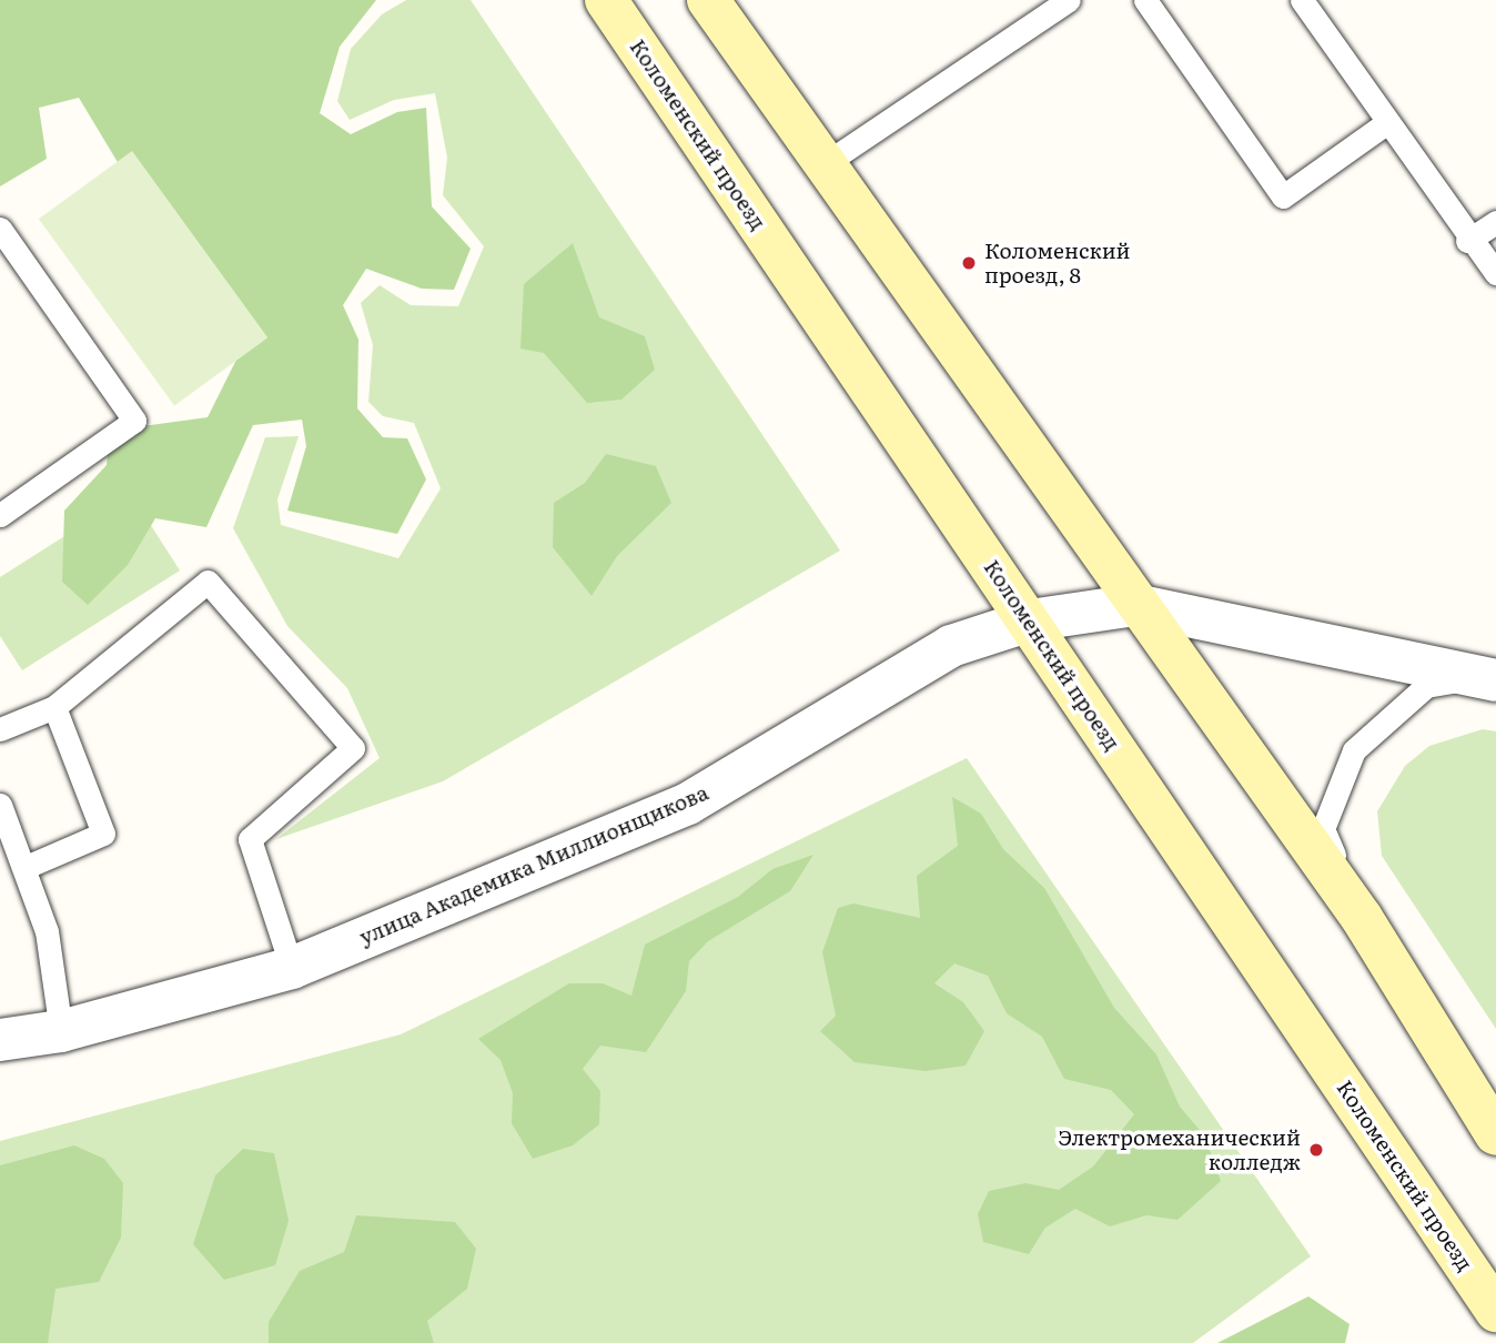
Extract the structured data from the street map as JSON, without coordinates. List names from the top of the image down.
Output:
{
  "streets": {
    "main road": ["Коломенский проезд"],
    "street": ["улица Академика Миллионщикова"]
  },
  "crossings": [
    ["Коломенский проезд", "улица Академика Миллионщикова"]
  ],
  "places": ["Коломенский проезд, 8", "Электромеханический колледж"]
}
